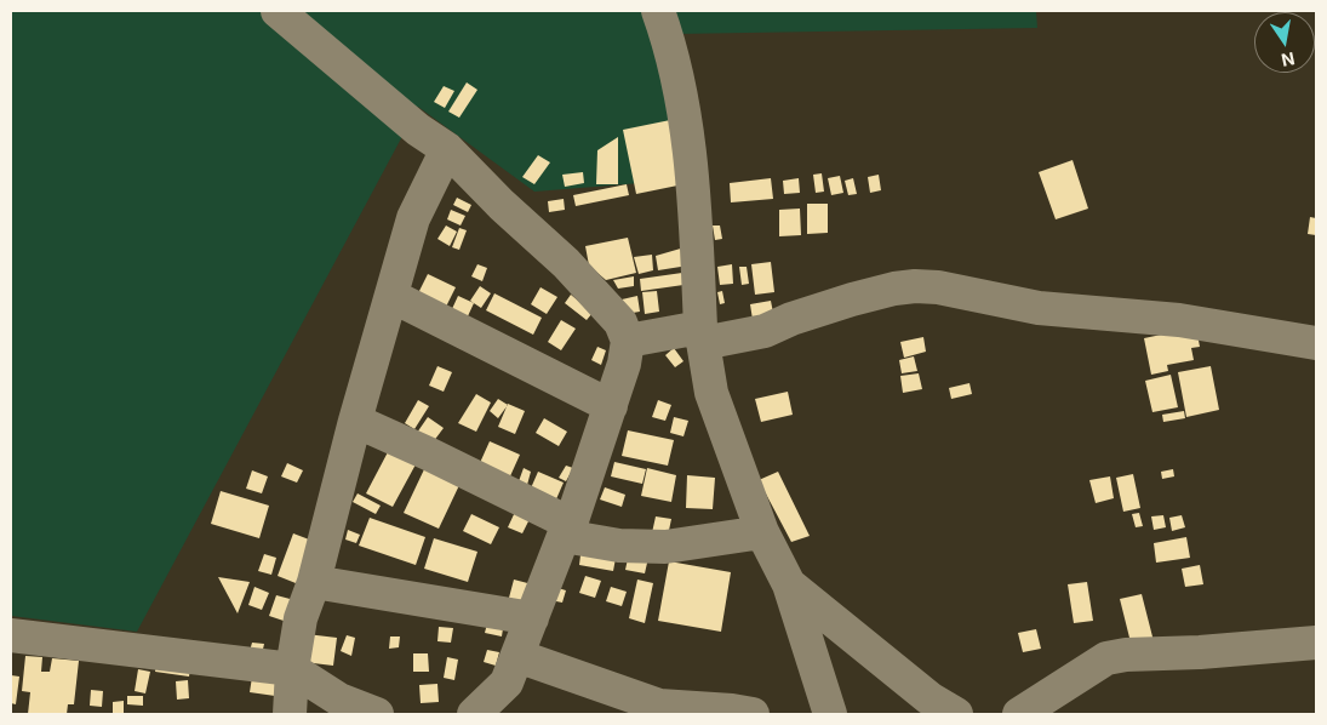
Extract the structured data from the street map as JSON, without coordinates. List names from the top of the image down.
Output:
{
  "north": "bottom"
}
